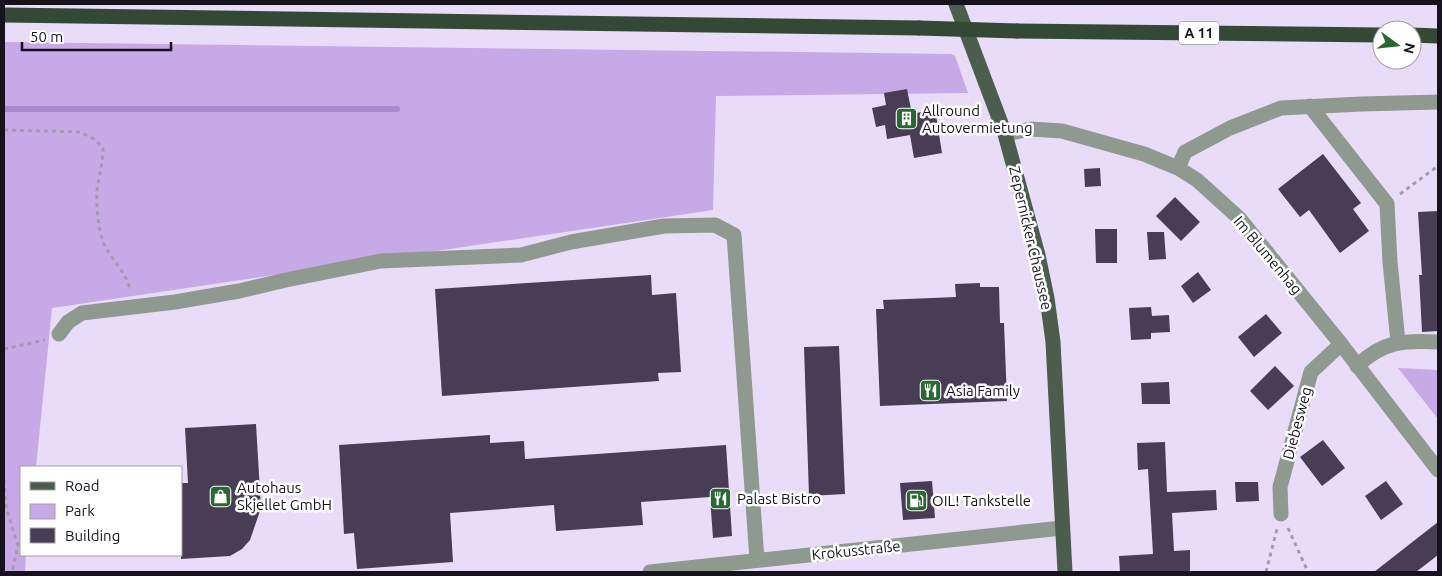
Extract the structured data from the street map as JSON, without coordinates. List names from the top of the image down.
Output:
{
  "streets": {
    "highway": ["A 11"],
    "main road": ["Zepernicker Chaussee"],
    "street": ["Im Blumenhag", "Diebesweg", "Krokusstraße"]
  },
  "crossings": [
    ["Zepernicker Chaussee", "Im Blumenhag"],
    ["Zepernicker Chaussee", "Krokusstraße"],
    ["Im Blumenhag", "Diebesweg"]
  ],
  "places": {
    "building": ["Allround Autovermietung"],
    "restaurant": ["Asia Family", "Palast Bistro"],
    "shop": ["Autohaus Skjellet GmbH"],
    "fuel station": ["OIL! Tankstelle"]
  },
  "legend": ["Road", "Park", "Building"],
  "scale_bar": "50 m",
  "north": "right"
}
